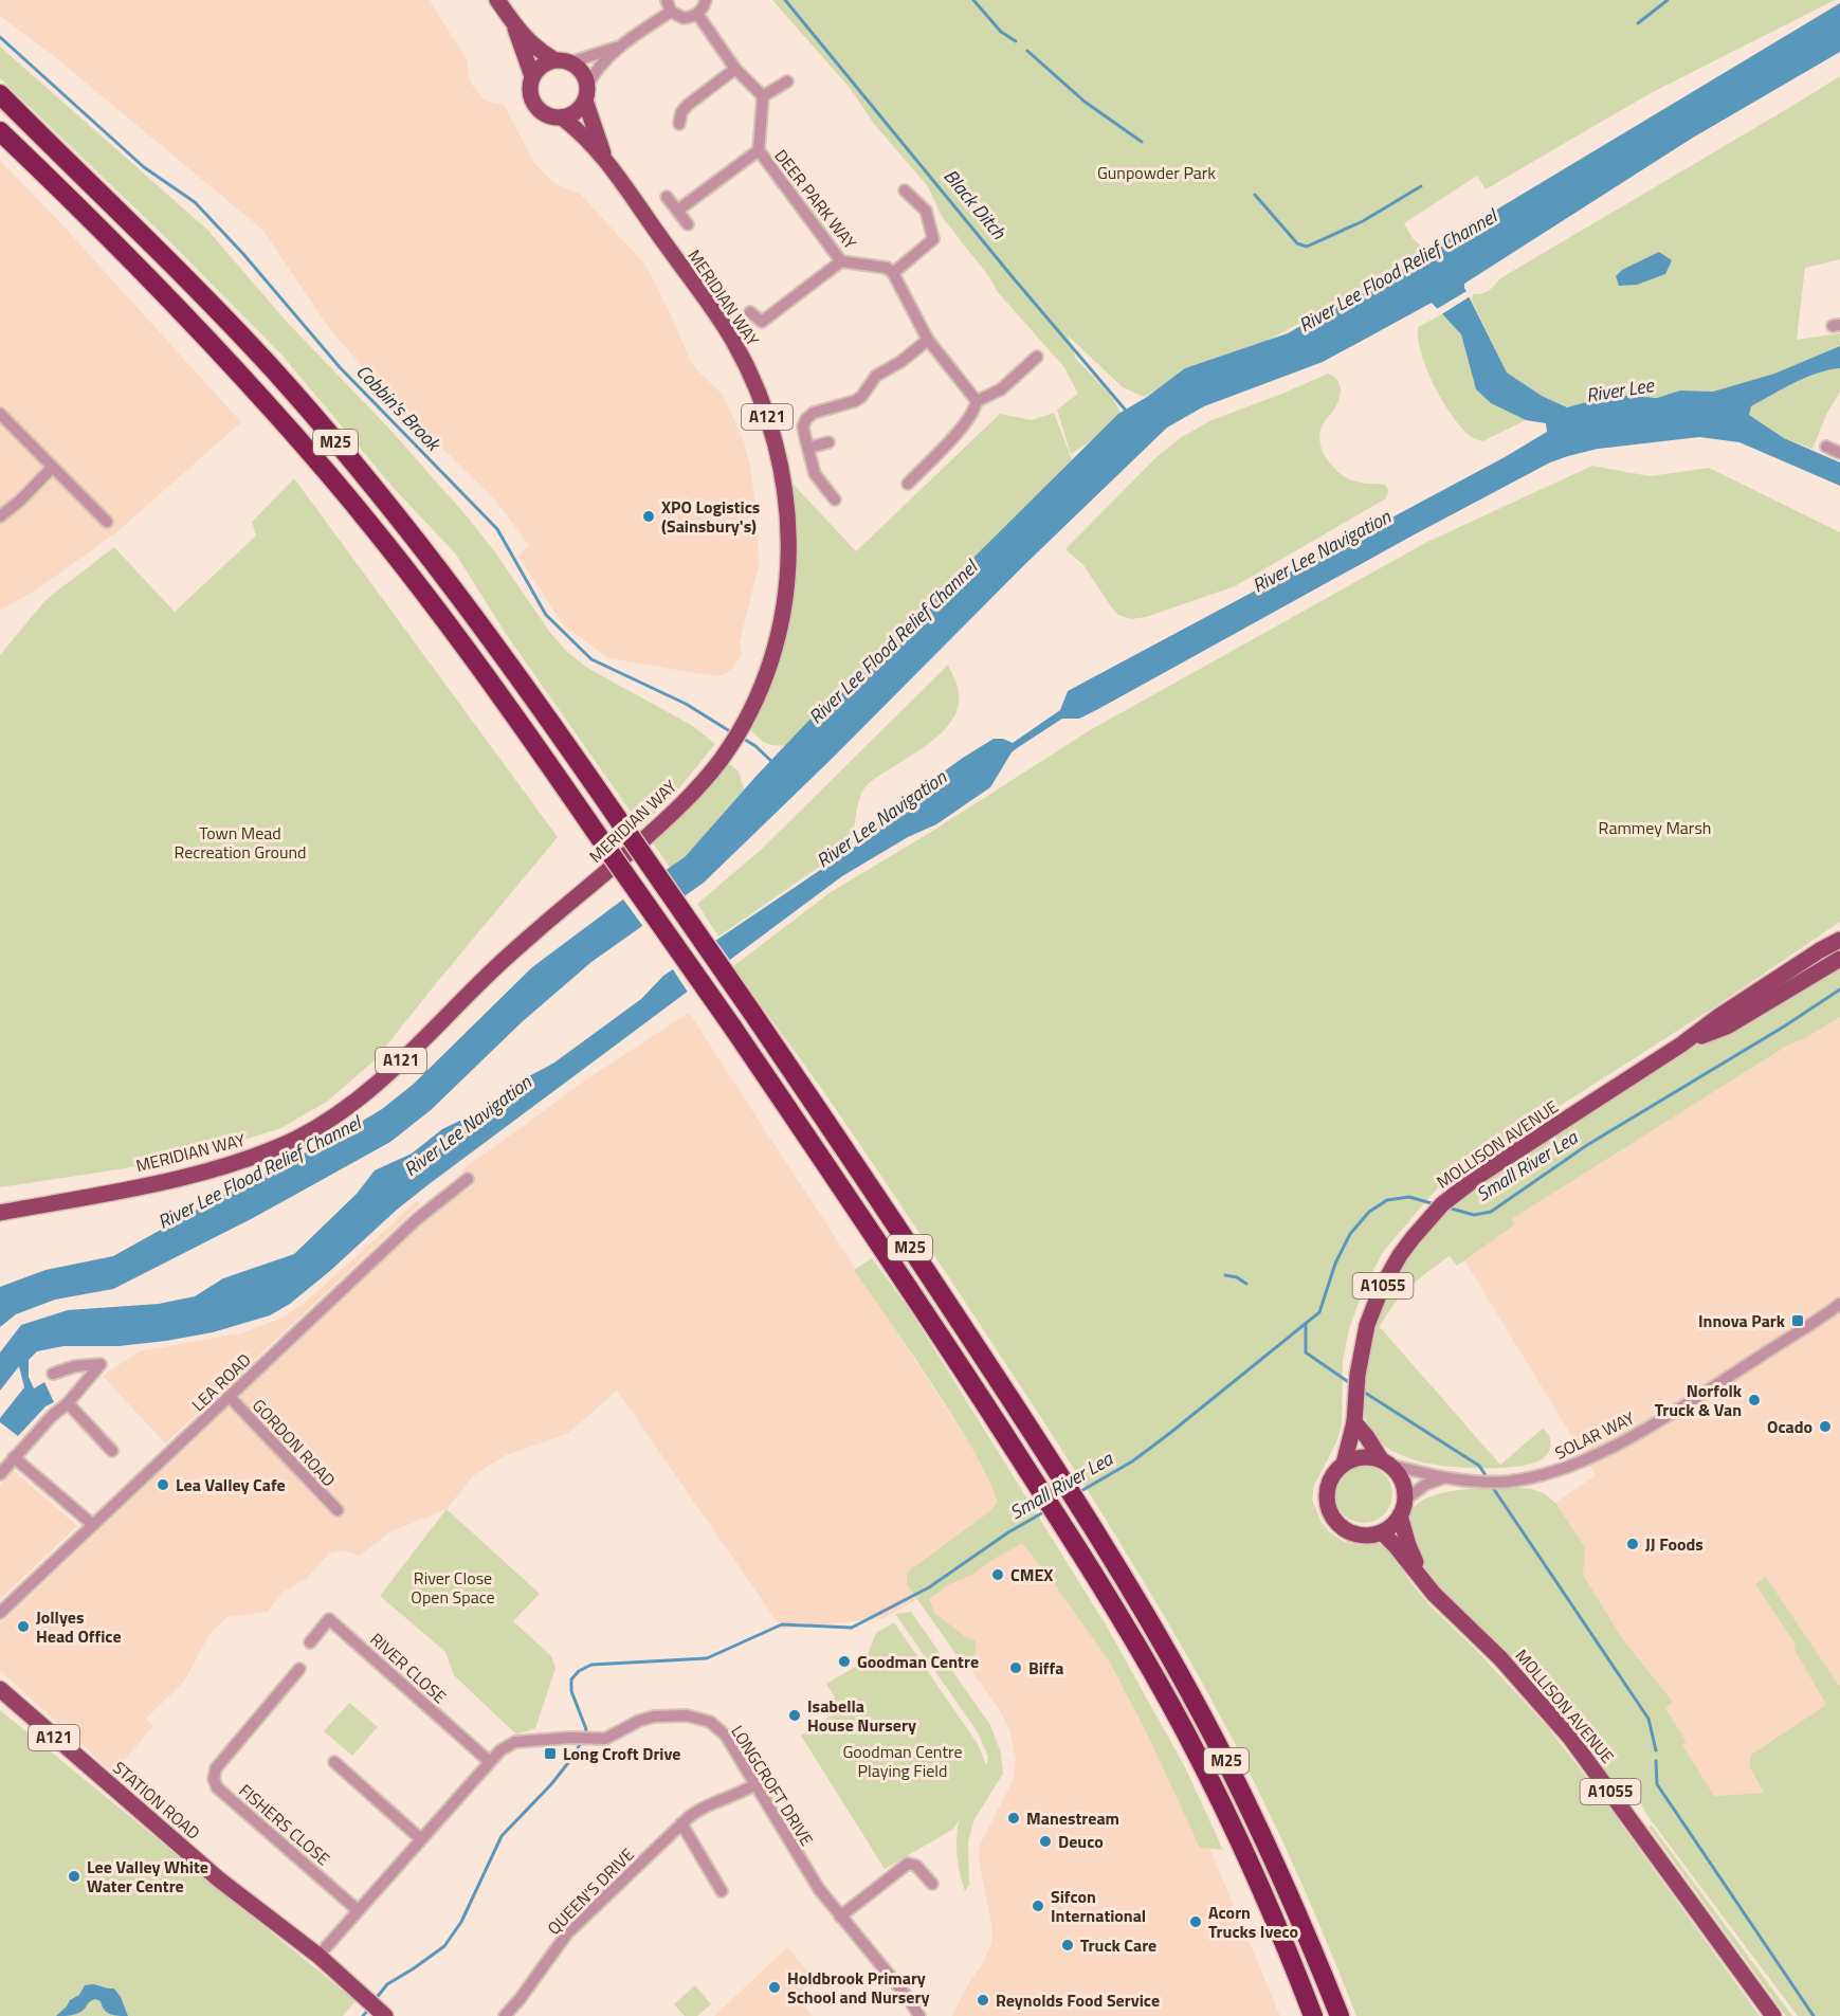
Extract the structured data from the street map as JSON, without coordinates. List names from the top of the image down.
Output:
{
  "streets": {
    "highway": ["M25"],
    "main road": [
      "MERIDIAN WAY",
      "A121",
      "MOLLISON AVENUE",
      "A1055",
      "STATION ROAD"
    ],
    "street": [
      "DEER PARK WAY",
      "LEA ROAD",
      "SOLAR WAY",
      "GORDON ROAD",
      "RIVER CLOSE",
      "LONGCROFT DRIVE",
      "FISHERS CLOSE",
      "QUEEN'S DRIVE"
    ]
  },
  "crossings": [
    ["MOLLISON AVENUE", "SOLAR WAY"],
    ["LEA ROAD", "GORDON ROAD"],
    ["RIVER CLOSE", "LONGCROFT DRIVE"],
    ["LONGCROFT DRIVE", "STATION ROAD"],
    ["LONGCROFT DRIVE", "FISHERS CLOSE"],
    ["LONGCROFT DRIVE", "QUEEN'S DRIVE"]
  ],
  "water": [
    "Black Ditch",
    "River Lee Flood Relief Channel",
    "River Lee",
    "Cobbin's Brook",
    "River Lee Navigation",
    "Small River Lea"
  ],
  "parks": [
    "Gunpowder Park",
    "Rammey Marsh",
    "Town Mead Recreation Ground",
    "River Close Open Space",
    "Goodman Centre Playing Field"
  ],
  "places": {
    "other": [
      "XPO Logistics (Sainsbury's)",
      "Norfolk Truck & Van",
      "Ocado",
      "Lea Valley Cafe",
      "JJ Foods",
      "CMEX",
      "Jollyes Head Office",
      "Goodman Centre",
      "Biffa",
      "Isabella House Nursery",
      "Manestream",
      "Deuco",
      "Lee Valley White Water Centre",
      "Sifcon International",
      "Acorn Trucks Iveco",
      "Truck Care",
      "Holdbrook Primary School and Nursery",
      "Reynolds Food Service"
    ],
    "transit": ["Innova Park", "Long Croft Drive"]
  }
}
